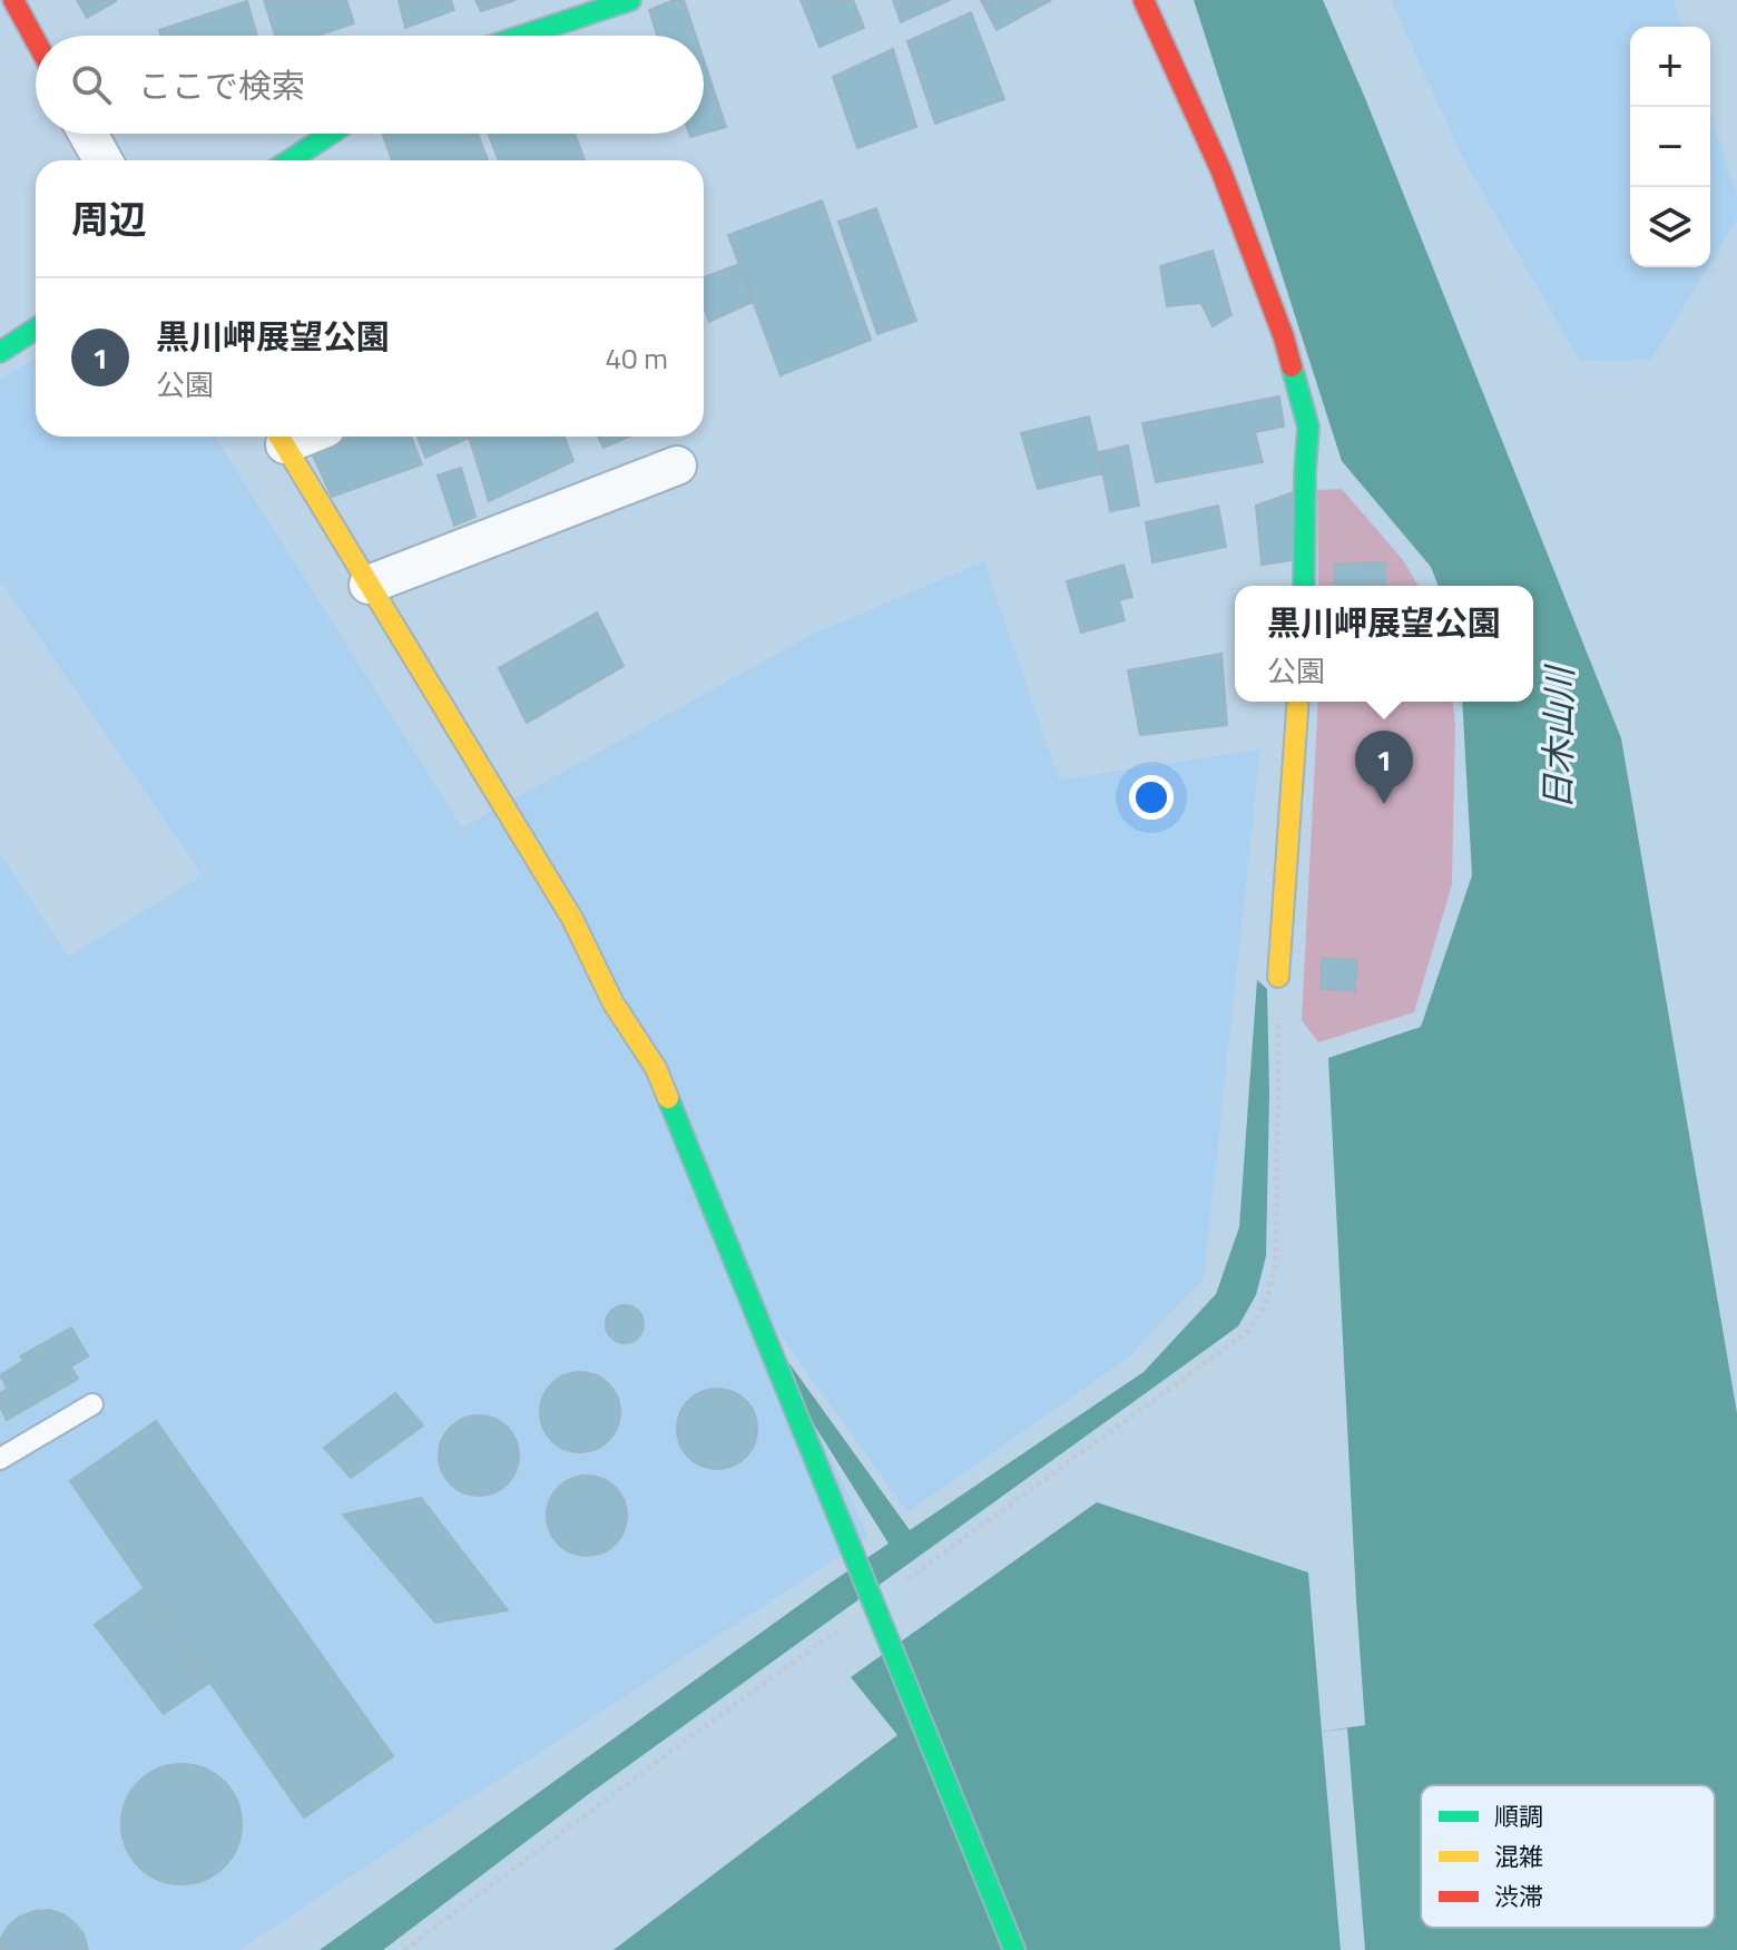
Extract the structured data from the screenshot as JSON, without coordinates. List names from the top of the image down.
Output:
{
  "water": ["日木山川"],
  "legend": ["順調", "混雑", "渋滞"],
  "page": {
    "map_buttons": ["+", "−"],
    "search": "ここで検索",
    "heading": "周辺",
    "list": [
      {
        "mark": "1",
        "name": "黒川岬展望公園",
        "note": "公園",
        "value": "40 m"
      }
    ],
    "popup": ["黒川岬展望公園", "公園"],
    "pins": "1"
  }
}
